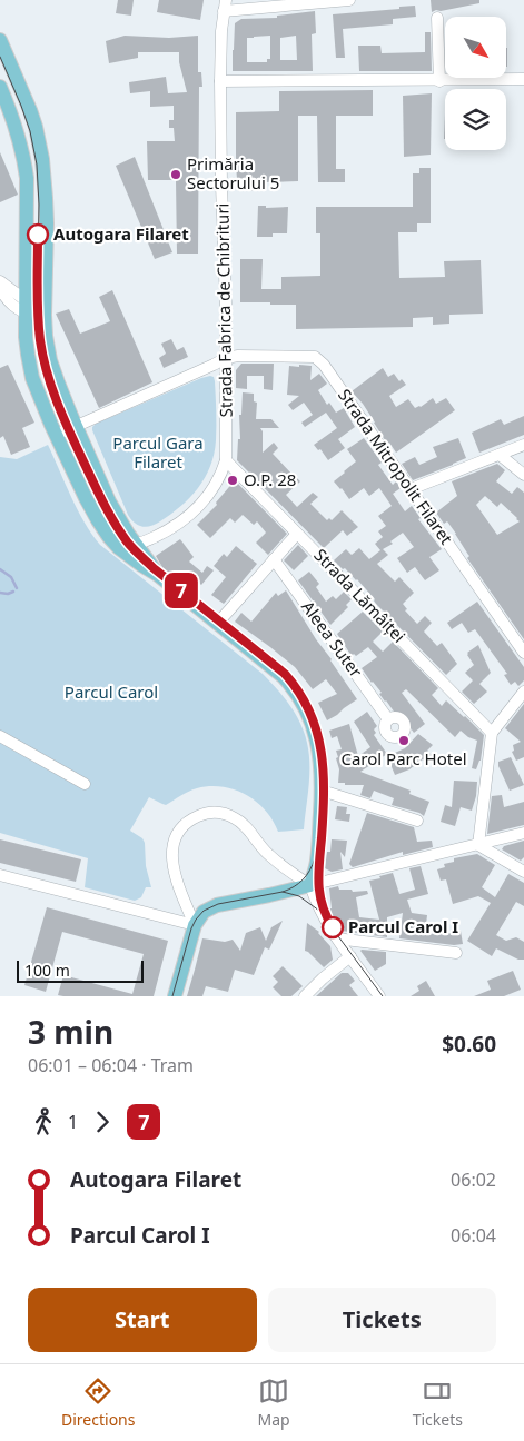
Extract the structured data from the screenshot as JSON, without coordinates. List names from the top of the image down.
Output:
{
  "streets": {
    "street": [
      "Strada Fabrica de Chibrituri",
      "Strada Mitropolit Filaret",
      "Strada Lămâiței",
      "Aleea Suter"
    ]
  },
  "crossings": [
    ["Strada Fabrica de Chibrituri", "Strada Mitropolit Filaret"],
    ["Strada Fabrica de Chibrituri", "Strada Lămâiței"]
  ],
  "parks": ["Parcul Gara Filaret", "Parcul Carol"],
  "places": [
    "Primăria Sectorului 5",
    "Autogara Filaret",
    "O.P. 28",
    "Carol Parc Hotel",
    "Parcul Carol I"
  ],
  "lines": ["tram line 7"],
  "scale_bar": "100 m",
  "north": "bottom right",
  "page": {
    "on_map": "7",
    "scale": "100 m",
    "heading": ["3 min", "06:01 – 06:04 · Tram", "$0.60"],
    "legs": ["1", "7"],
    "list": [
      {
        "name": "Autogara Filaret",
        "value": "06:02"
      },
      {
        "name": "Parcul Carol I",
        "value": "06:04"
      }
    ],
    "buttons": ["Start", "Tickets"],
    "tabs": ["Directions", "Map", "Tickets"]
  }
}
